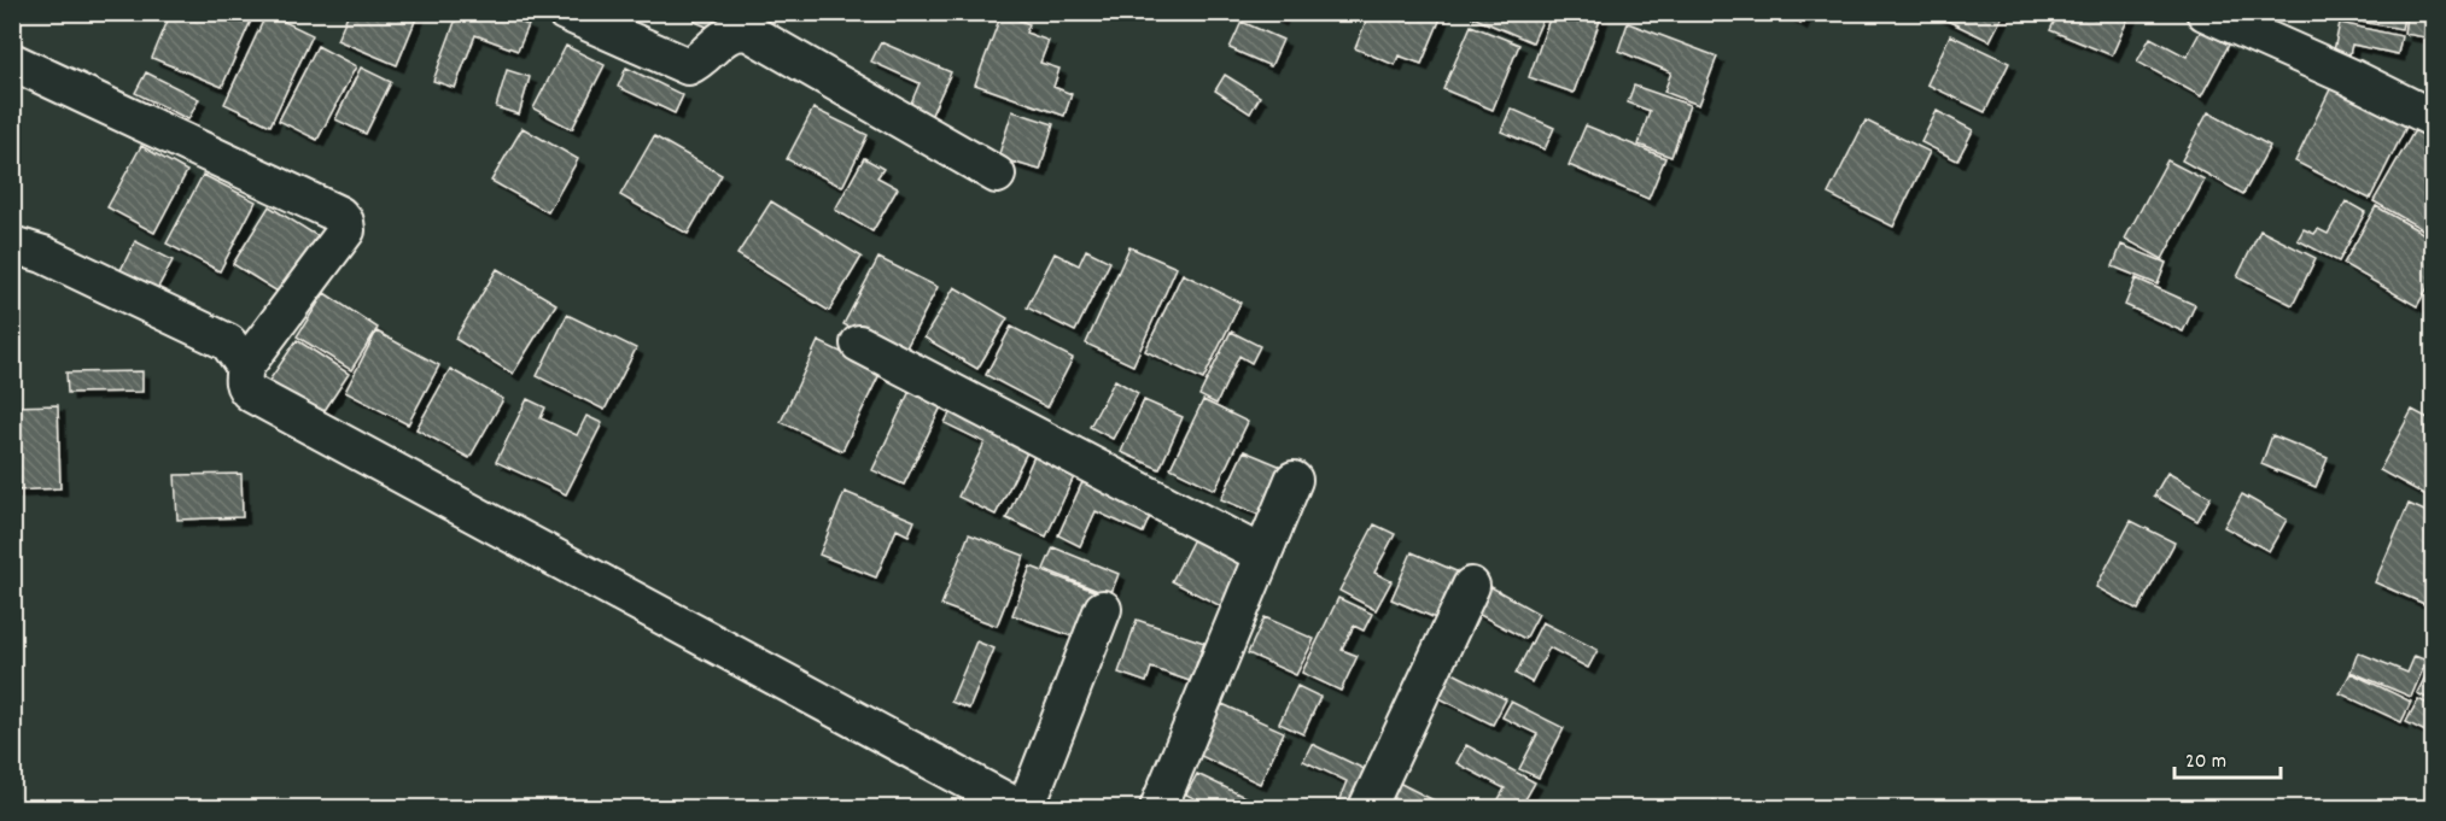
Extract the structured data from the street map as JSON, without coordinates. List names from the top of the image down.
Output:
{
  "scale_bar": "20 m"
}
